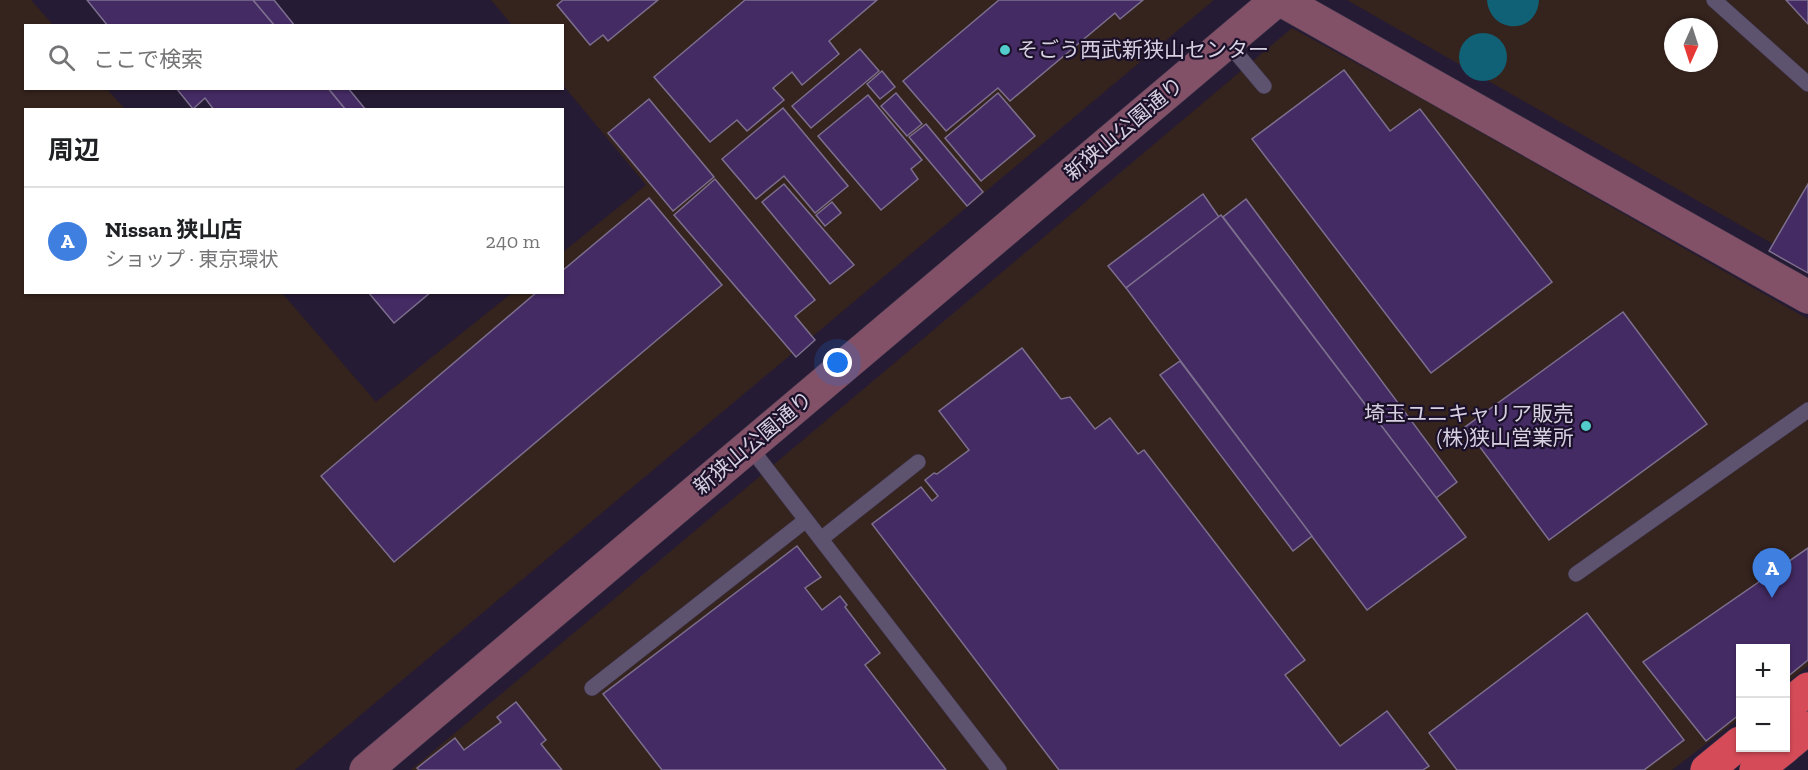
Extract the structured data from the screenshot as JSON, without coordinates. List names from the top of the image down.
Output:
{
  "streets": {
    "street": ["新狭山公園通り"]
  },
  "places": ["そごう西武新狭山センター", "埼玉ユニキャリア販売 (株)狭山営業所"],
  "north": "bottom",
  "page": {
    "search": "ここで検索",
    "heading": "周辺",
    "list": [
      {
        "mark": "A",
        "name": "Nissan 狭山店",
        "note": "ショップ · 東京環状",
        "value": "240 m"
      }
    ],
    "pins": "A",
    "map_buttons": ["+", "−"]
  }
}
